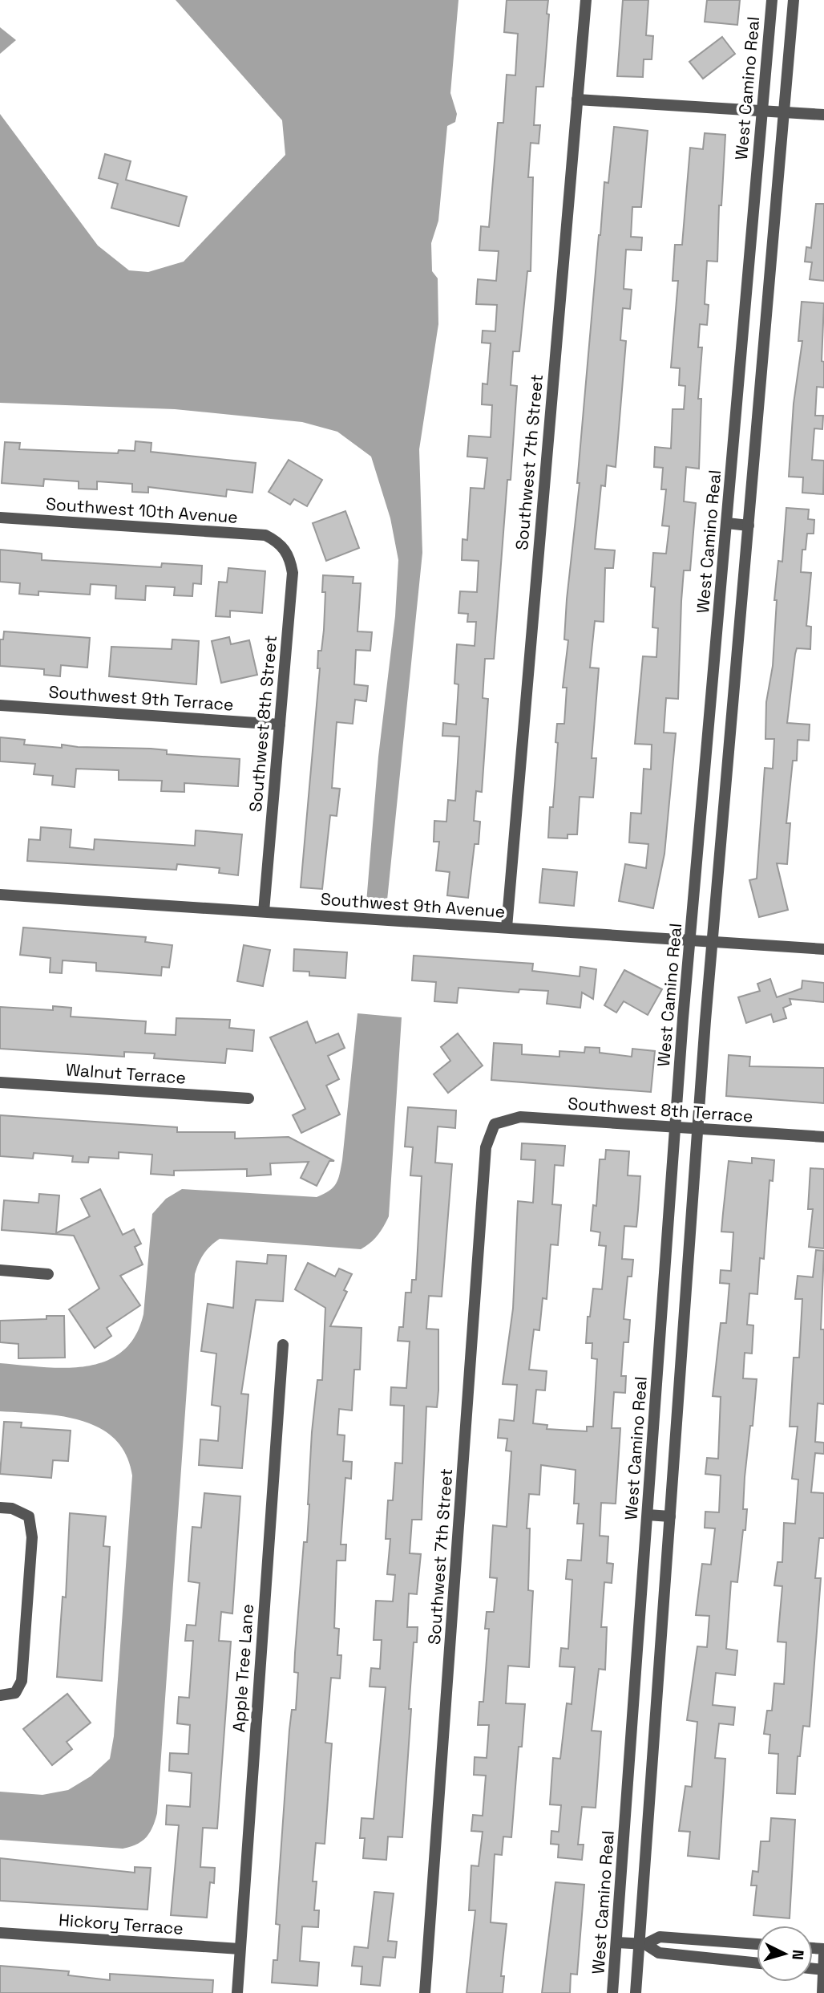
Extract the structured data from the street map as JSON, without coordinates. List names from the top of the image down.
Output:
{
  "streets": {
    "street": [
      "West Camino Real",
      "Southwest 7th Street",
      "Southwest 10th Avenue",
      "Southwest 9th Terrace",
      "Southwest 8th Street",
      "Southwest 9th Avenue",
      "Walnut Terrace",
      "Southwest 8th Terrace",
      "Apple Tree Lane",
      "Hickory Terrace"
    ]
  },
  "crossings": [
    ["West Camino Real", "Southwest 9th Avenue"],
    ["West Camino Real", "Southwest 8th Terrace"],
    ["Southwest 7th Street", "Southwest 9th Avenue"],
    ["Southwest 7th Street", "Southwest 8th Terrace"],
    ["Southwest 10th Avenue", "Southwest 8th Street"],
    ["Southwest 9th Terrace", "Southwest 8th Street"],
    ["Southwest 8th Street", "Southwest 9th Avenue"],
    ["Apple Tree Lane", "Hickory Terrace"]
  ],
  "north": "right"
}
